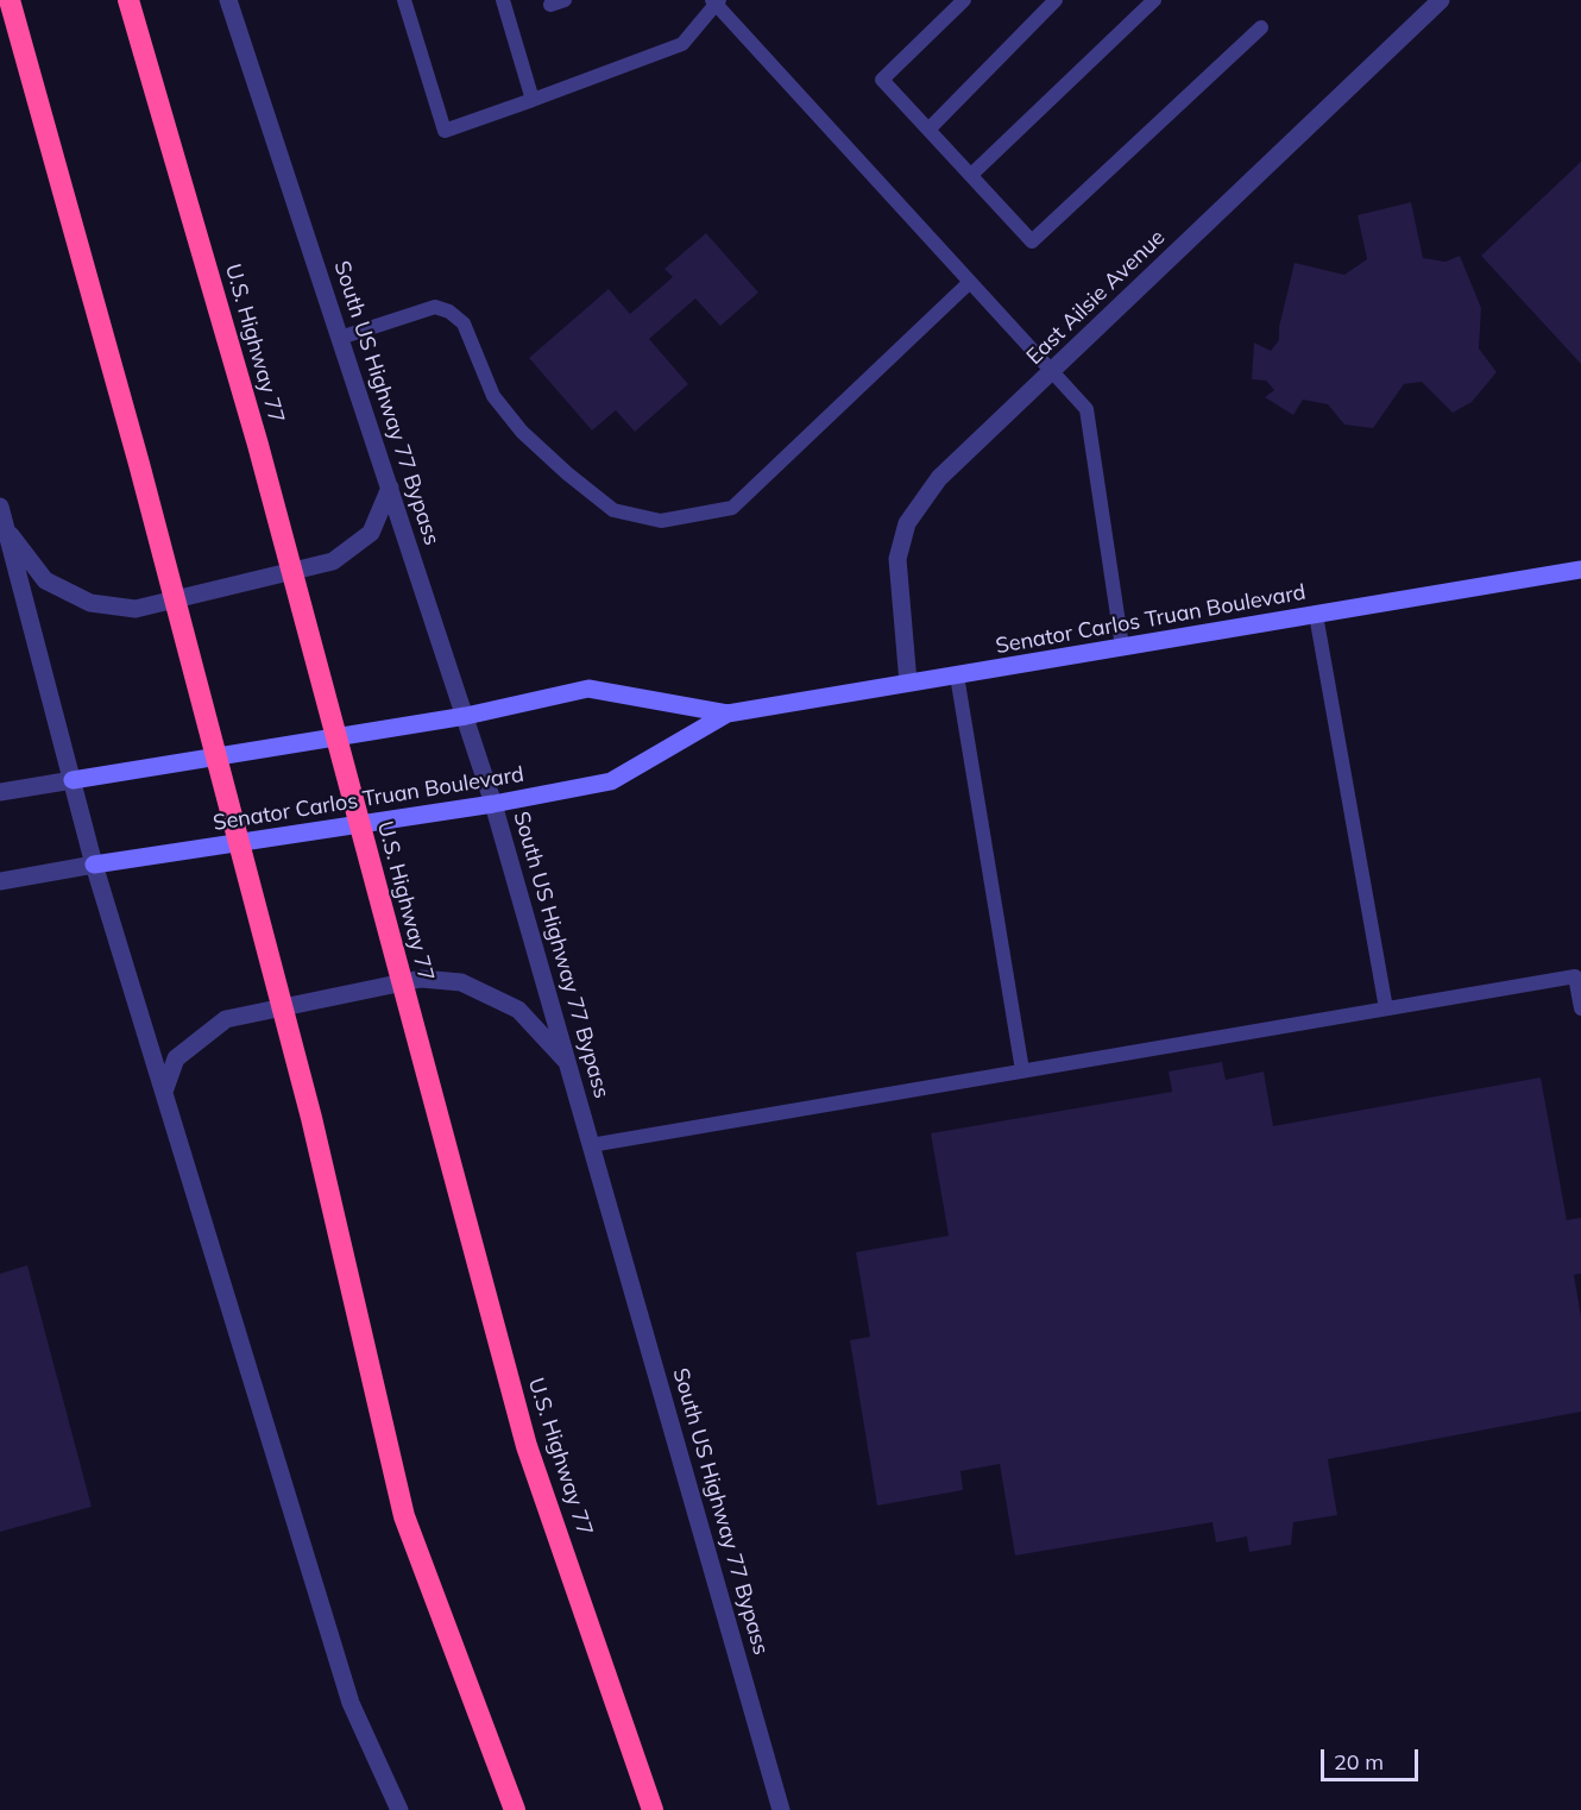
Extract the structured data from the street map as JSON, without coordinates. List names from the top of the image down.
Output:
{
  "streets": {
    "highway": ["U.S. Highway 77"],
    "main road": ["Senator Carlos Truan Boulevard"],
    "street": ["East Ailsie Avenue", "South US Highway 77 Bypass"]
  },
  "crossings": [
    ["East Ailsie Avenue", "Senator Carlos Truan Boulevard"],
    ["South US Highway 77 Bypass", "Senator Carlos Truan Boulevard"]
  ],
  "scale_bar": "20 m"
}
